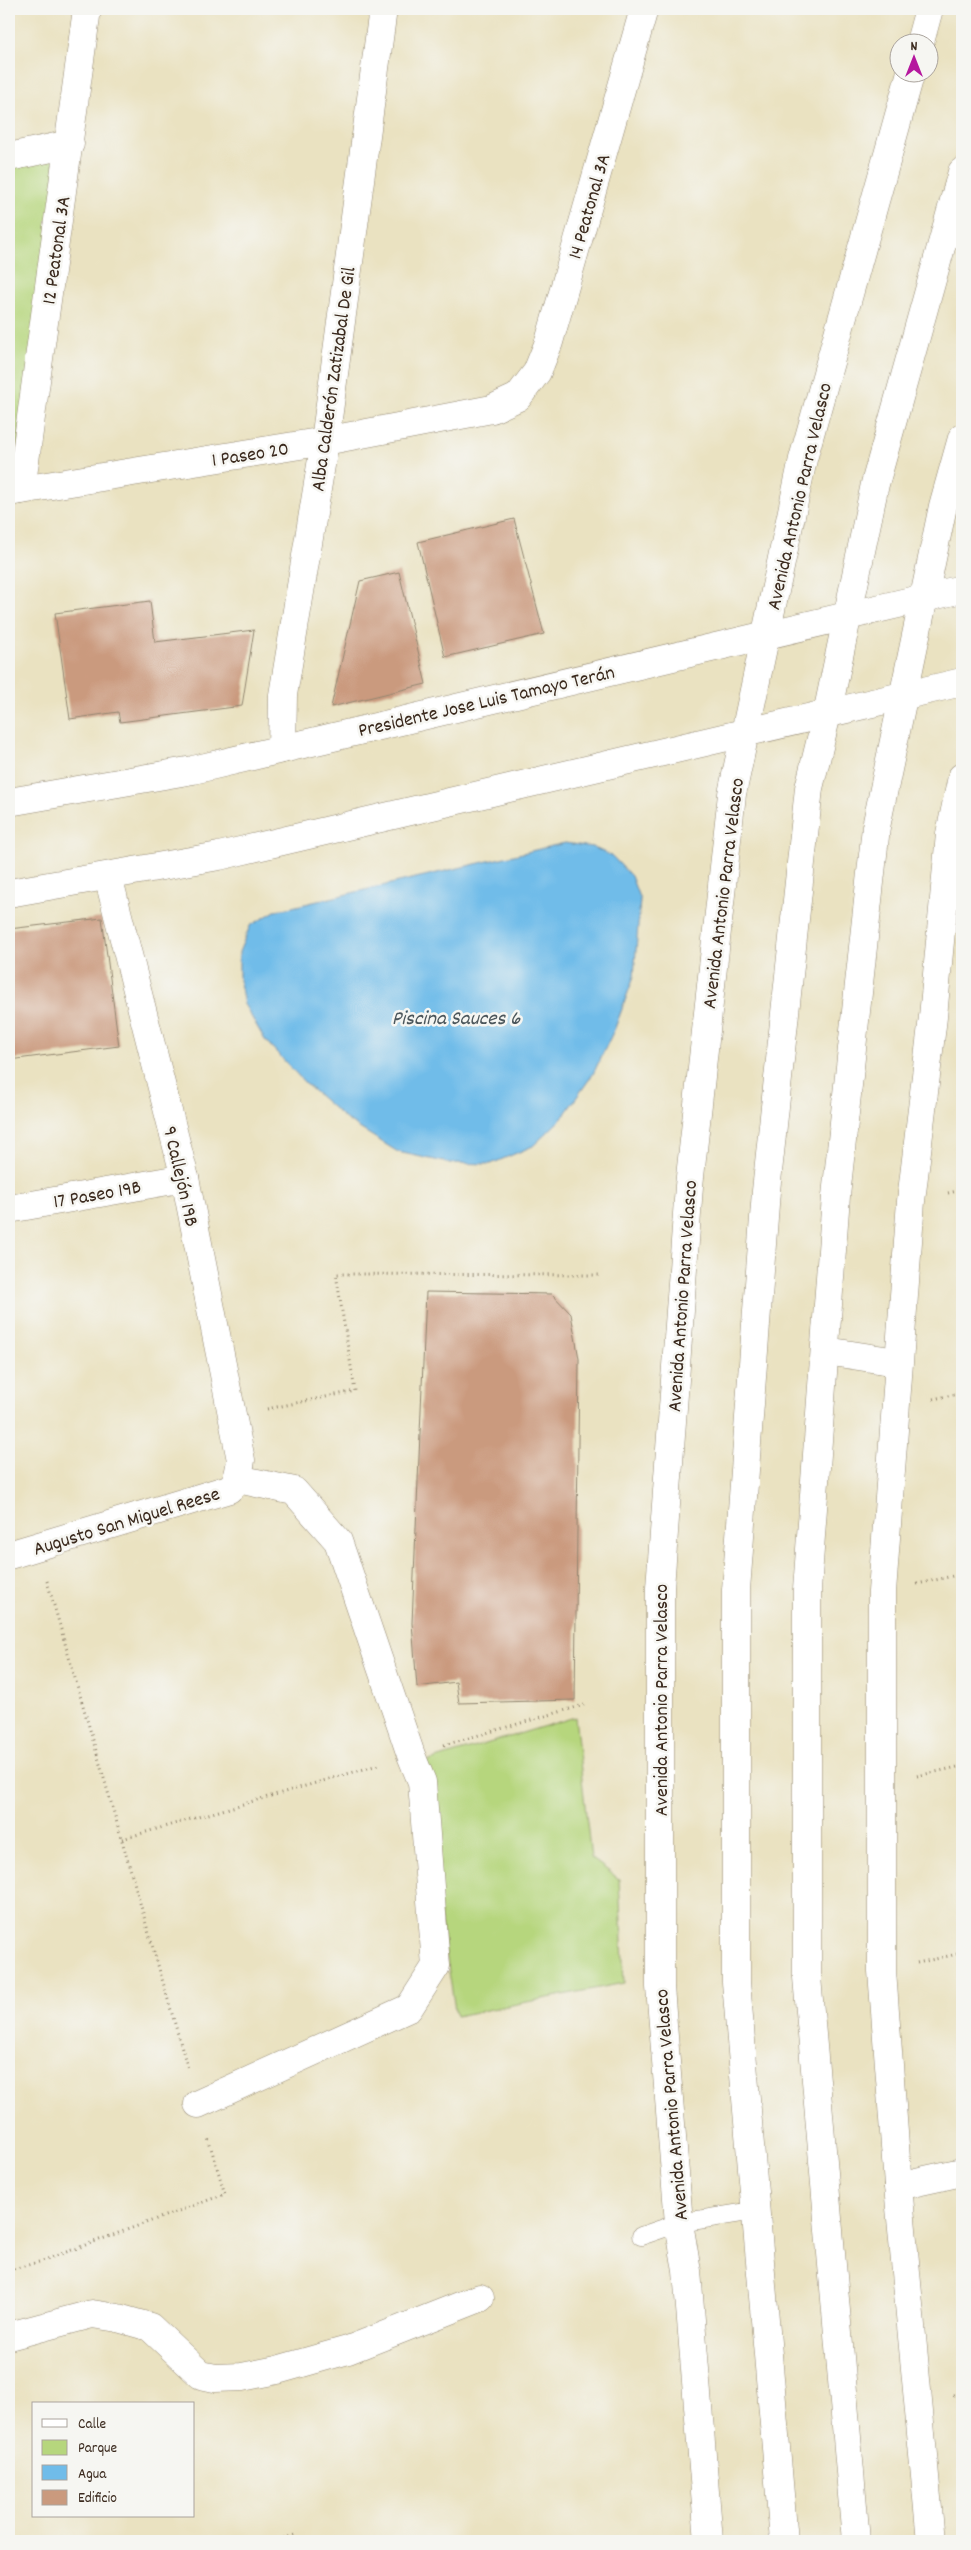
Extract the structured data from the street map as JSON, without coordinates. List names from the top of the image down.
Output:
{
  "streets": {
    "street": [
      "14 Peatonal 3A",
      "12 Peatonal 3A",
      "Alba Calderón Zatizabal De Gil",
      "1 Paseo 20",
      "Avenida Antonio Parra Velasco",
      "Presidente Jose Luis Tamayo Terán",
      "9 Callejón 19B",
      "17 Paseo 19B",
      "Augusto San Miguel Reese"
    ]
  },
  "crossings": [
    ["14 Peatonal 3A", "1 Paseo 20"],
    ["12 Peatonal 3A", "1 Paseo 20"],
    ["Alba Calderón Zatizabal De Gil", "1 Paseo 20"],
    ["Alba Calderón Zatizabal De Gil", "Presidente Jose Luis Tamayo Terán"],
    ["Avenida Antonio Parra Velasco", "Presidente Jose Luis Tamayo Terán"],
    ["9 Callejón 19B", "17 Paseo 19B"],
    ["9 Callejón 19B", "Augusto San Miguel Reese"]
  ],
  "water": ["Piscina Sauces 6"],
  "legend": [
    "Calle",
    "Parque",
    "Agua",
    "Edificio"
  ],
  "north": "top"
}
